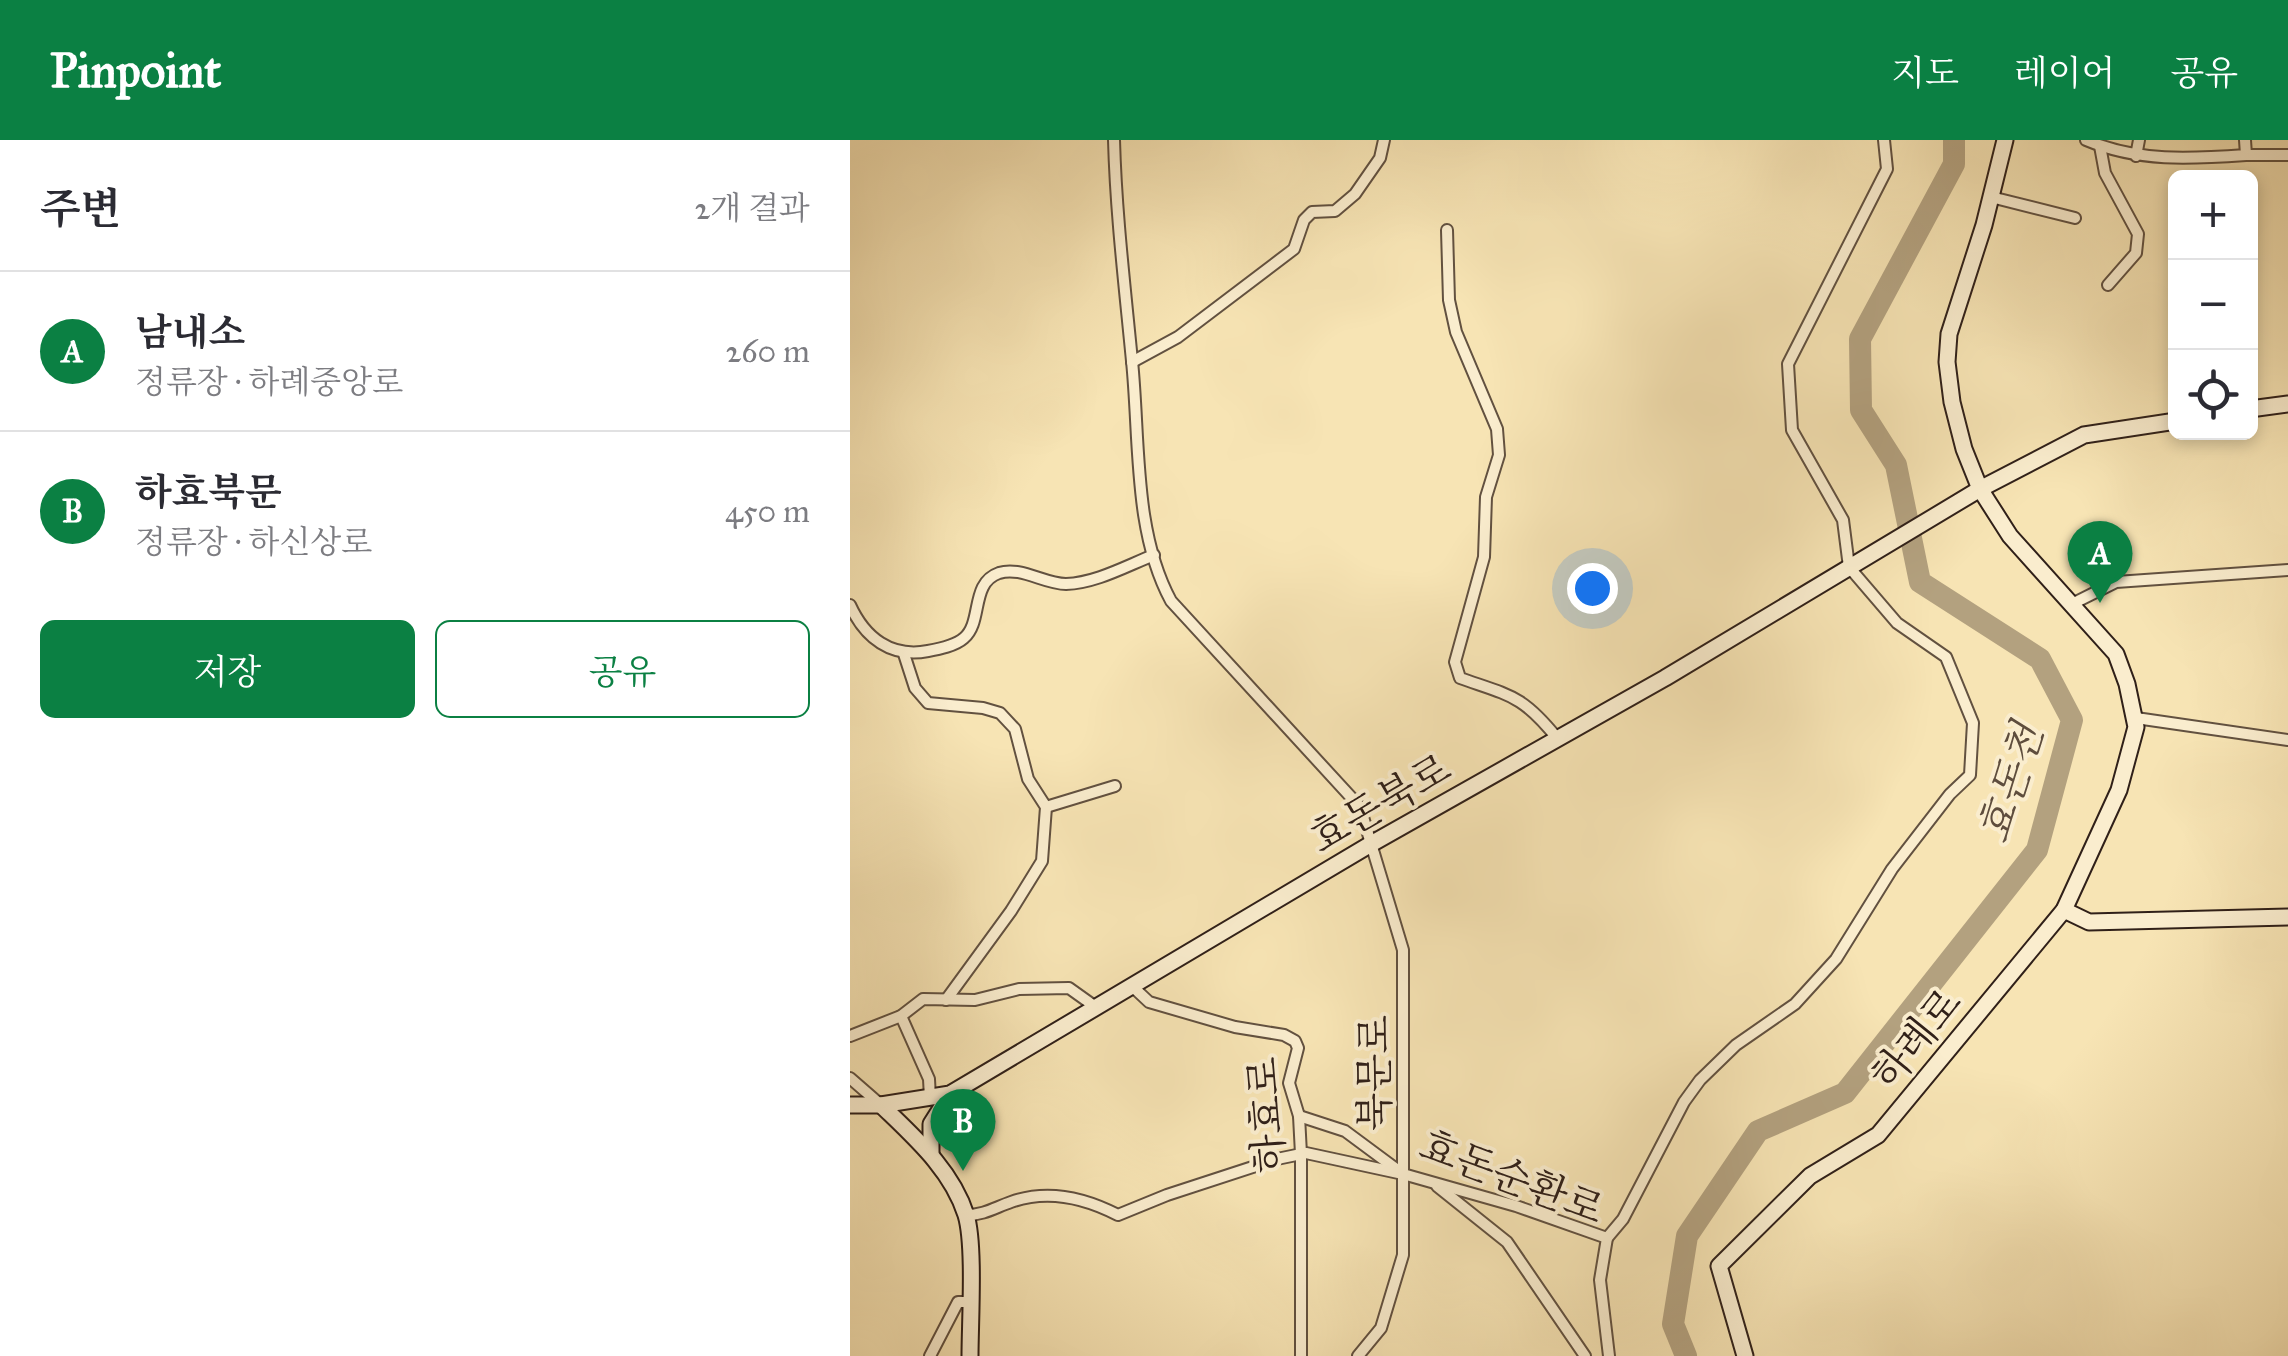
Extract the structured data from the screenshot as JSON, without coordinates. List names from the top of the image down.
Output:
{
  "streets": {
    "street": [
      "효돈북로",
      "하례로",
      "북문로",
      "하효로",
      "효돈순환로"
    ]
  },
  "crossings": [
    ["효돈북로", "북문로"],
    ["효돈북로", "하효로"],
    ["북문로", "효돈순환로"],
    ["하효로", "효돈순환로"]
  ],
  "water": ["효돈천"],
  "page": {
    "header": "Pinpoint",
    "nav": ["지도", "레이어", "공유"],
    "heading": ["주변", "2개 결과"],
    "map_buttons": ["+", "−"],
    "list": [
      {
        "mark": "A",
        "name": "남내소",
        "note": "정류장 · 하례중앙로",
        "value": "260 m"
      },
      {
        "mark": "B",
        "name": "하효북문",
        "note": "정류장 · 하신상로",
        "value": "450 m"
      }
    ],
    "pins": ["A", "B"],
    "buttons": ["저장", "공유"]
  }
}
